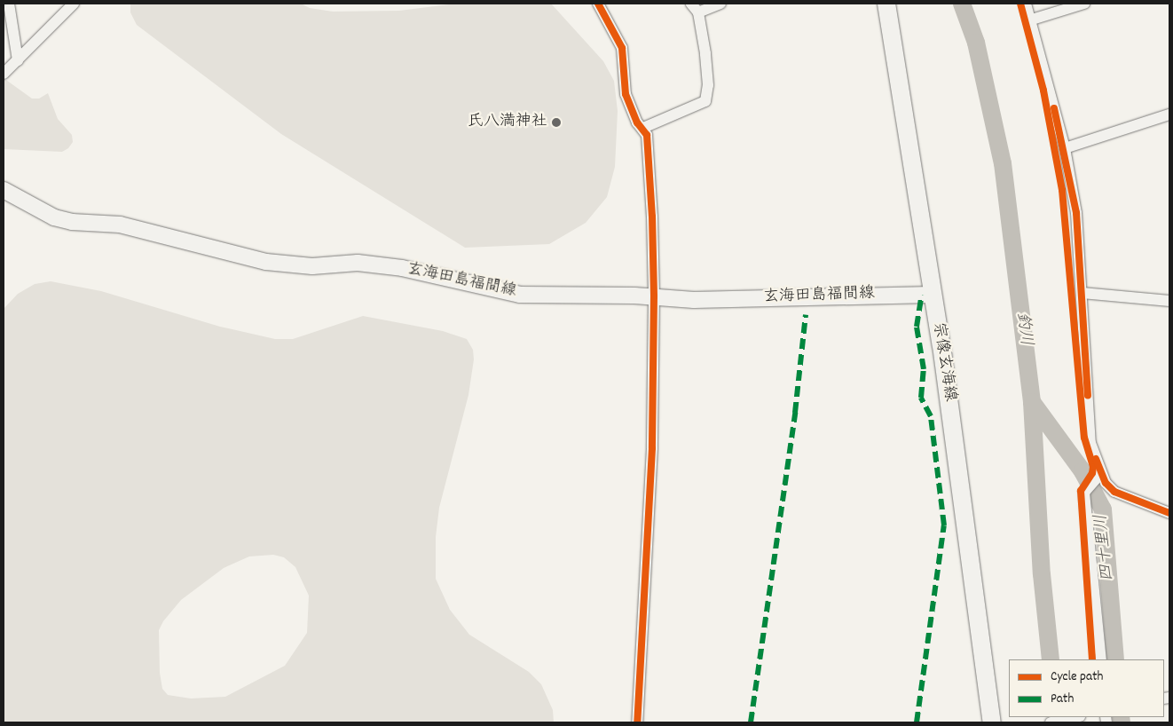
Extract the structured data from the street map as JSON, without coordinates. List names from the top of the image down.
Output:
{
  "streets": {
    "main road": ["玄海田島福間線", "宗像玄海線"]
  },
  "crossings": [
    ["玄海田島福間線", "宗像玄海線"]
  ],
  "water": ["釣川", "四十里川"],
  "places": ["氏八満神社"],
  "legend": ["Cycle path", "Path"]
}
